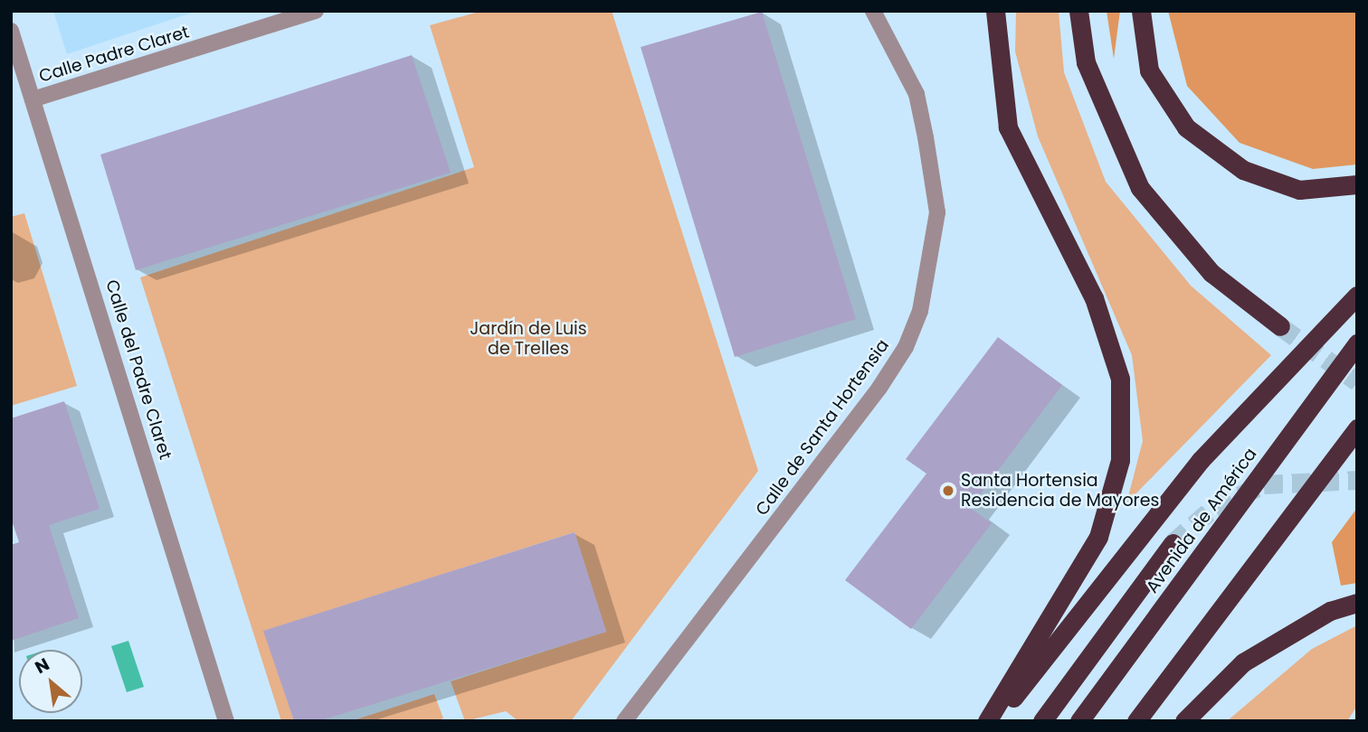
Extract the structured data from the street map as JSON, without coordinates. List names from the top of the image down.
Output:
{
  "streets": {
    "highway": ["Avenida de América"],
    "street": ["Calle Padre Claret", "Calle del Padre Claret", "Calle de Santa Hortensia"]
  },
  "crossings": [
    ["Calle Padre Claret", "Calle del Padre Claret"]
  ],
  "parks": ["Jardín de Luis de Trelles"],
  "places": ["Santa Hortensia Residencia de Mayores"],
  "north": "top left"
}
